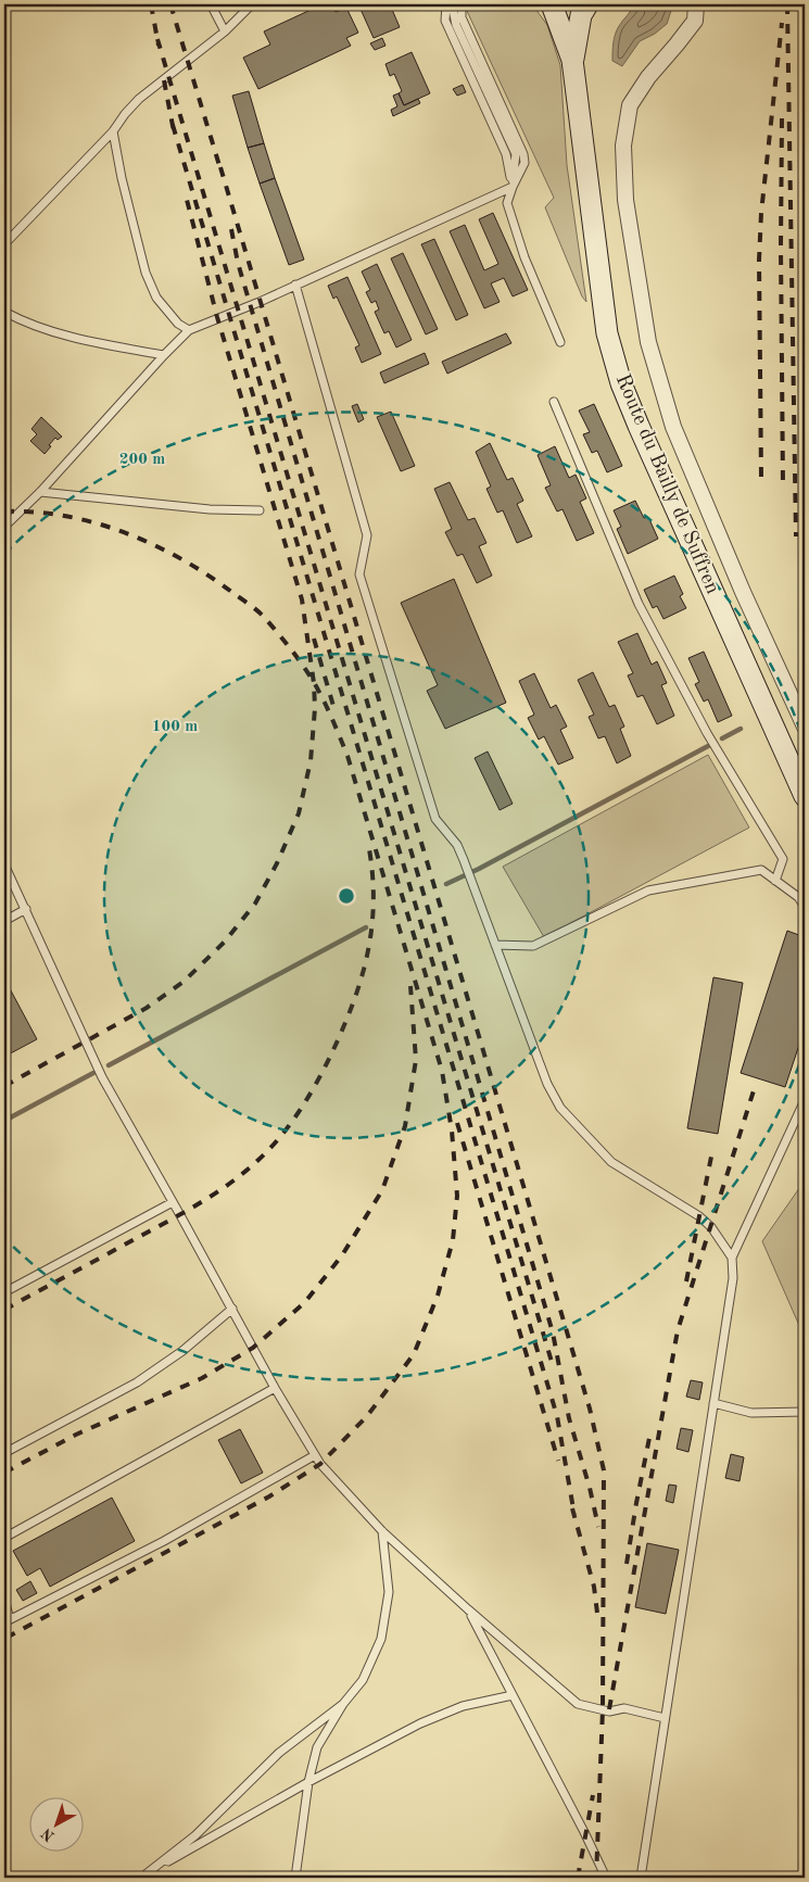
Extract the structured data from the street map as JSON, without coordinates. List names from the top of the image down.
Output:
{
  "streets": {
    "main road": ["Route du Bailly de Suffren"]
  },
  "north": "bottom left",
  "rings": ["200 m", "100 m"]
}
